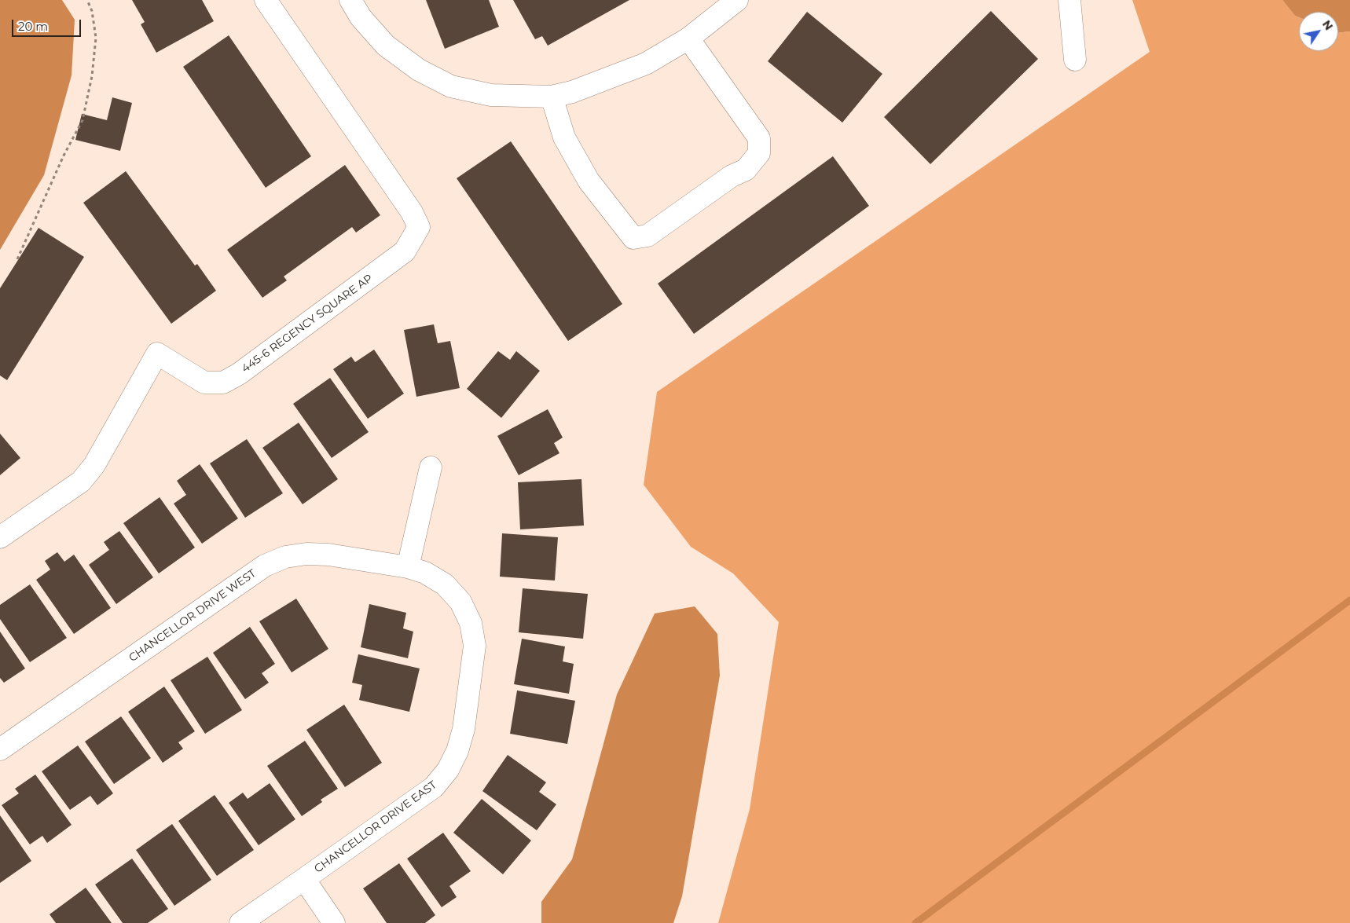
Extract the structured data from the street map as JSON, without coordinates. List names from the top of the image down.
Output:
{
  "streets": {
    "street": ["445-6 REGENCY SQUARE AP", "CHANCELLOR DRIVE WEST", "CHANCELLOR DRIVE EAST"]
  },
  "crossings": [
    ["CHANCELLOR DRIVE WEST", "CHANCELLOR DRIVE EAST"]
  ],
  "scale_bar": "20 m",
  "north": "top right"
}
